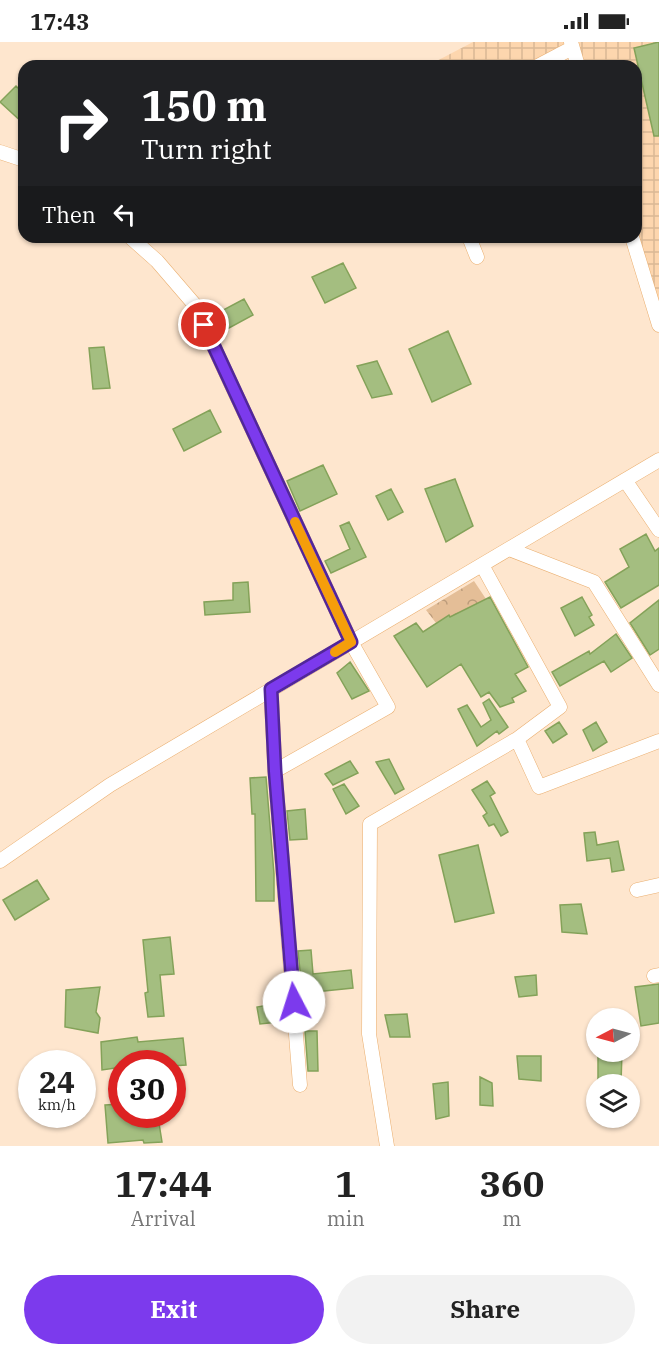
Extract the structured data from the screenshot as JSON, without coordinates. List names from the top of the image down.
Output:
{
  "north": "left",
  "page": {
    "status": "17:43",
    "turn": ["150 m", "Turn right"],
    "then": "Then",
    "speed": "24 km/h",
    "limit": "30",
    "eta": [
      "17:44",
      "Arrival",
      "1",
      "min",
      "360",
      "m"
    ],
    "buttons": ["Exit", "Share"]
  }
}
